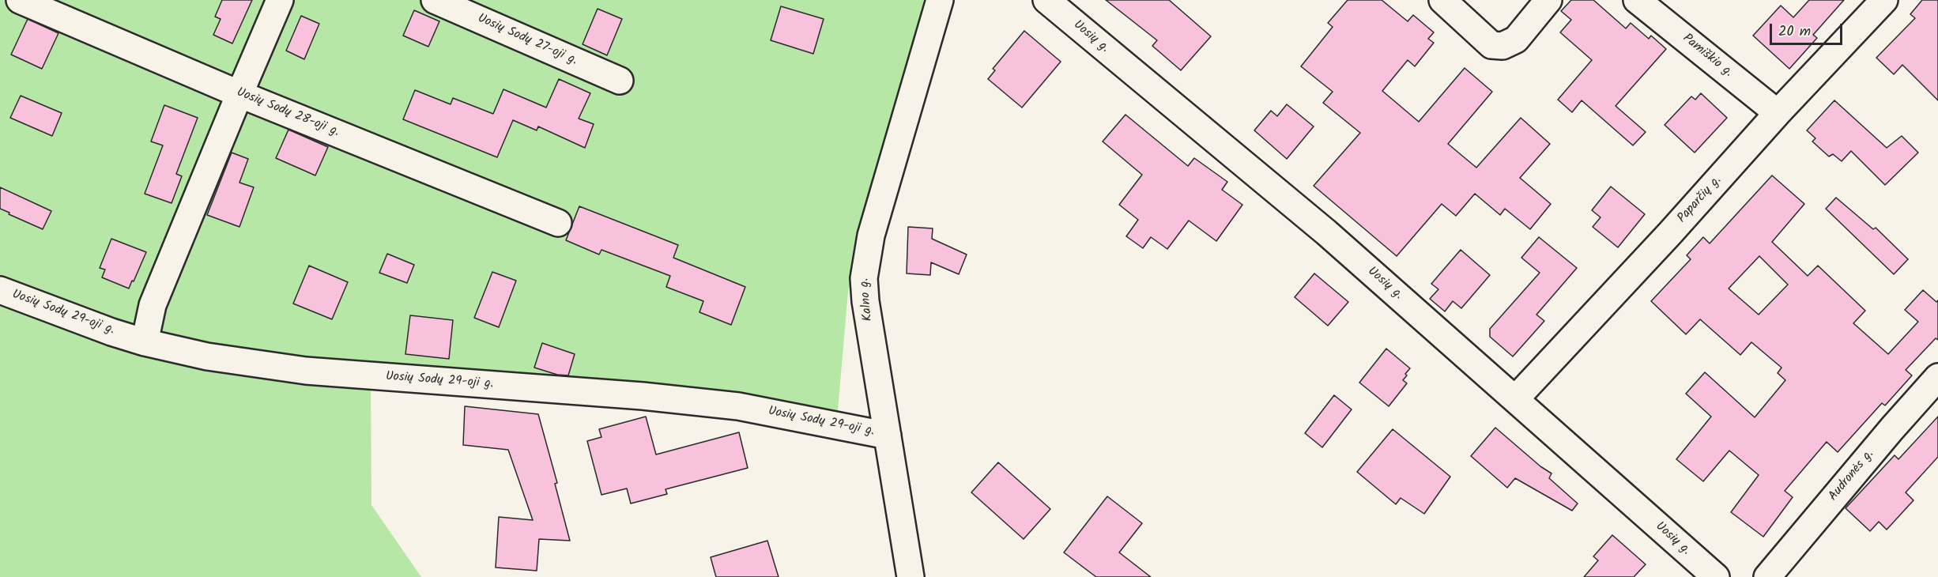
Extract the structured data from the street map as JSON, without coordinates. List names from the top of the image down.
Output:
{
  "streets": {
    "street": [
      "Uosių g.",
      "Uosių Sodų 27-oji g.",
      "Pamiškio g.",
      "Uosių Sodų 28-oji g.",
      "Paparčių g.",
      "Kalno g.",
      "Uosių Sodų 29-oji g.",
      "Audronės g."
    ]
  },
  "crossings": [
    ["Uosių g.", "Paparčių g."],
    ["Pamiškio g.", "Paparčių g."],
    ["Kalno g.", "Uosių Sodų 29-oji g."]
  ],
  "scale_bar": "20 m"
}
